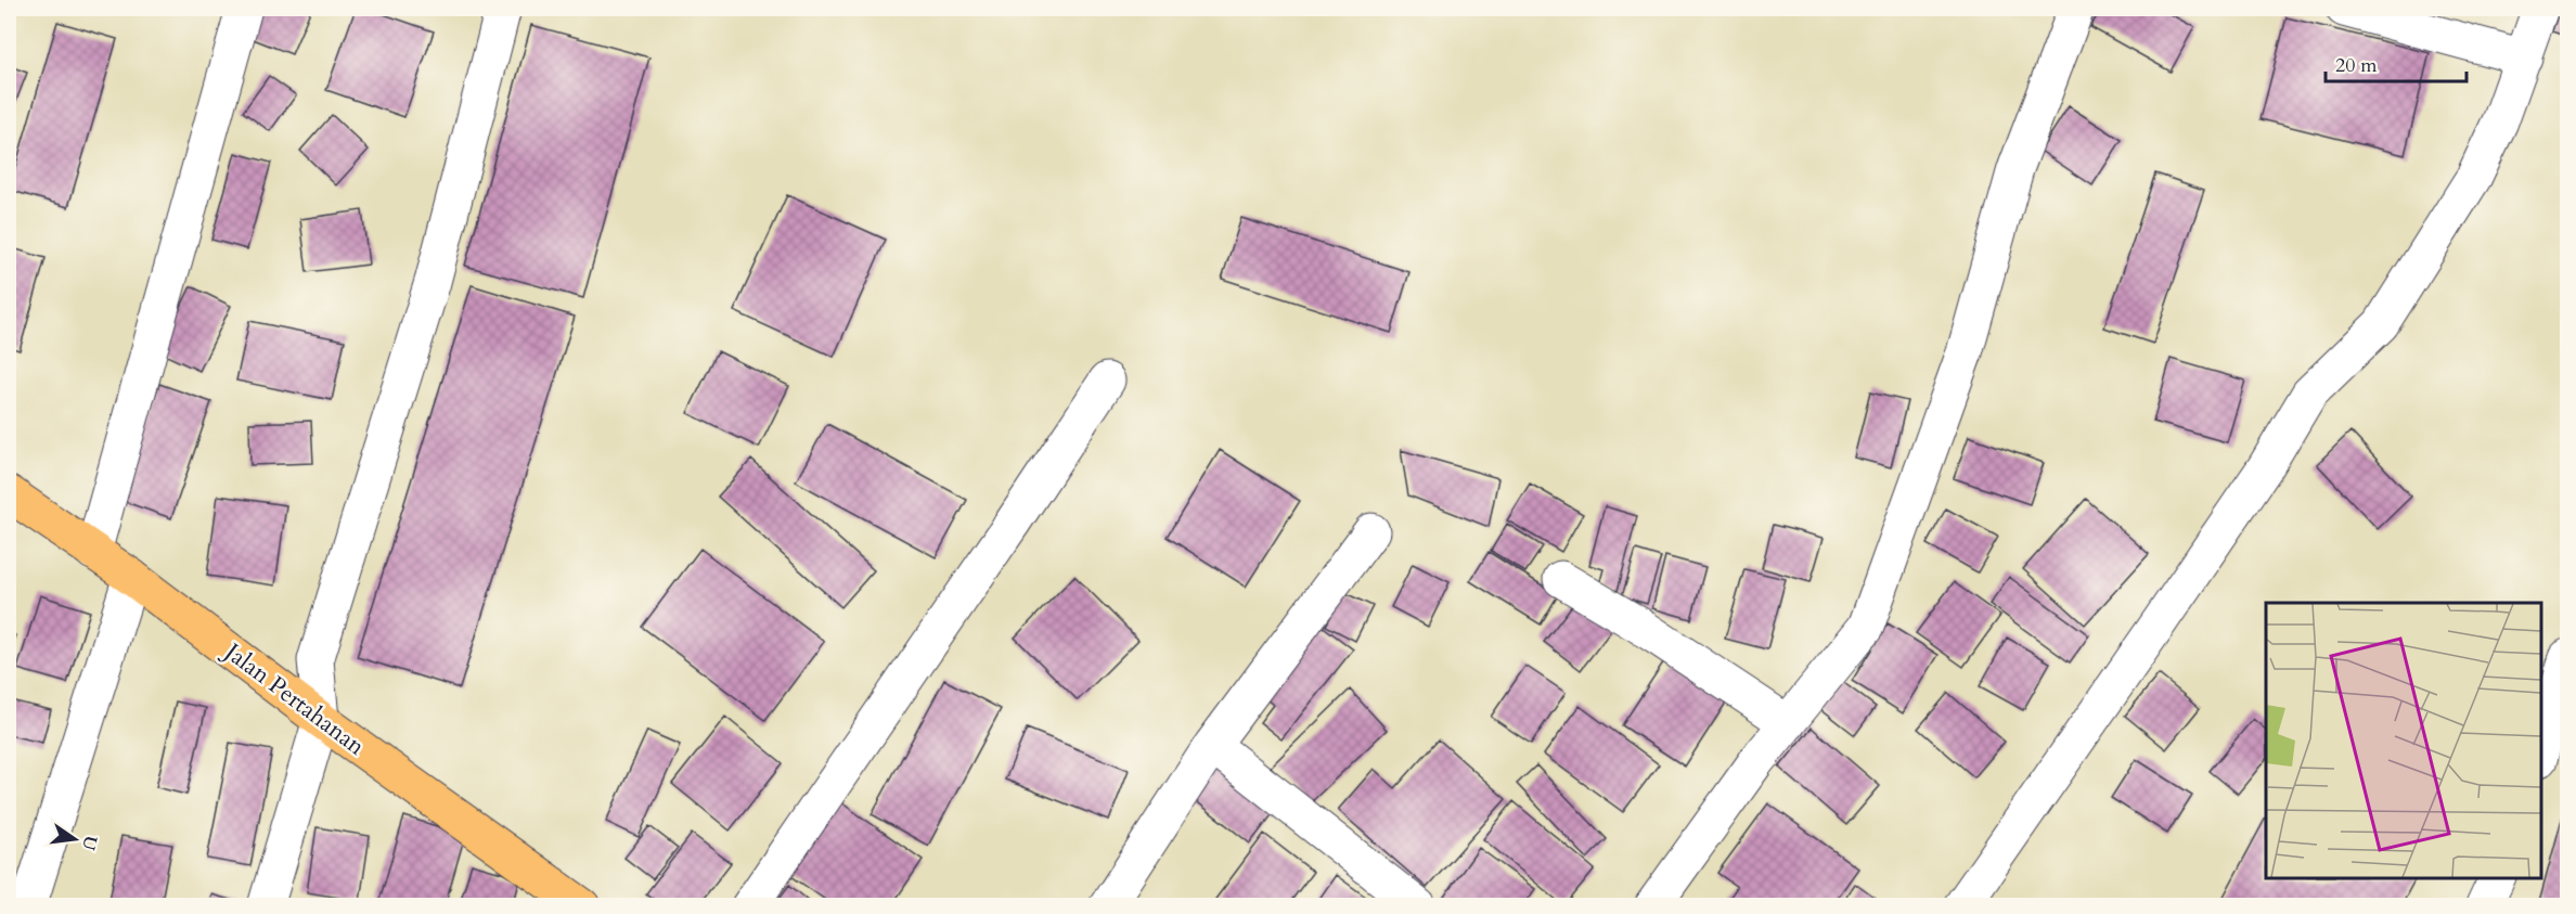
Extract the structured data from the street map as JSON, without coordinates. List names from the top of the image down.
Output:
{
  "streets": {
    "main road": ["Jalan Pertahanan"]
  },
  "scale_bar": "20 m",
  "north": "right"
}
